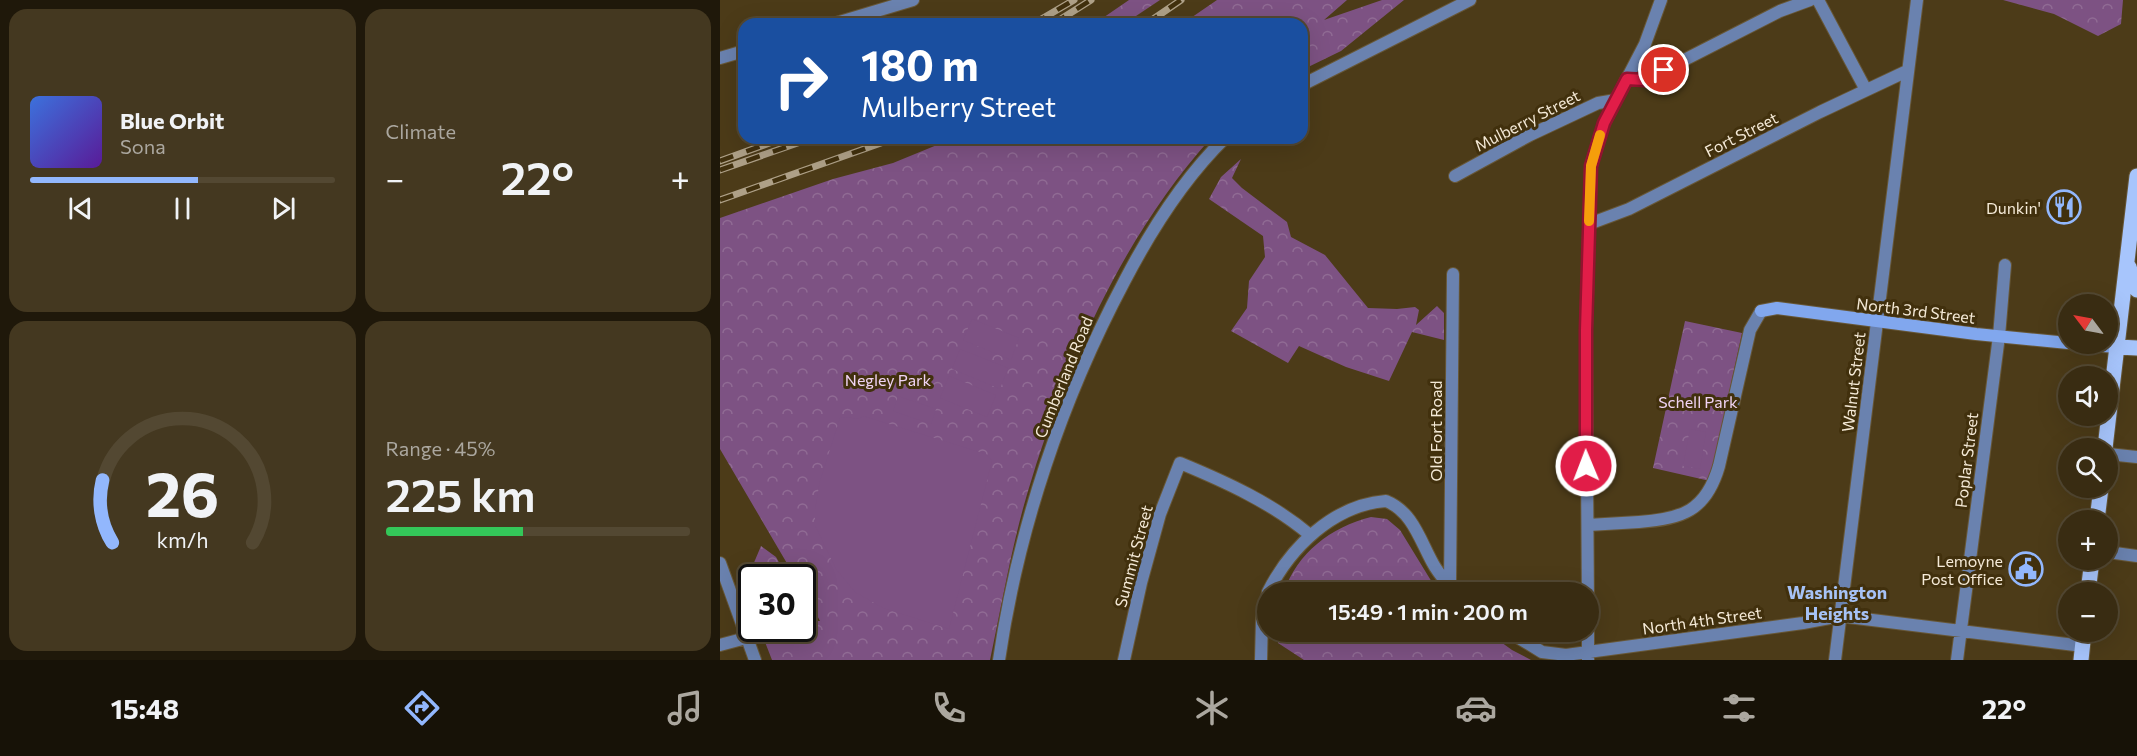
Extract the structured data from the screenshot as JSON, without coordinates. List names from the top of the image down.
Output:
{
  "streets": {
    "street": [
      "Mulberry Street",
      "Fort Street",
      "North 3rd Street",
      "Cumberland Road",
      "Walnut Street",
      "Old Fort Road",
      "Poplar Street",
      "Summit Street",
      "North 4th Street"
    ]
  },
  "crossings": [
    ["Fort Street", "Walnut Street"],
    ["North 3rd Street", "Walnut Street"],
    ["North 3rd Street", "Poplar Street"],
    ["Walnut Street", "North 4th Street"],
    ["Poplar Street", "North 4th Street"]
  ],
  "districts": ["Washington Heights"],
  "parks": ["Negley Park", "Schell Park"],
  "places": {
    "restaurant": ["Dunkin'"],
    "public building": ["Lemoyne Post Office"]
  },
  "north": "top left",
  "page": {
    "tile": [
      "Climate",
      ["Range · 45%", "225 km"]
    ],
    "turn": ["180 m", "Mulberry Street"],
    "song": ["Blue Orbit", "Sona"],
    "heat": ["−", "22°", "+"],
    "map_buttons": ["+", "−"],
    "limit": "30",
    "trip": "15:49 · 1 min · 200 m",
    "tabs": ["15:48", "22°"],
    "gauge": ["26", "km/h"]
  }
}
